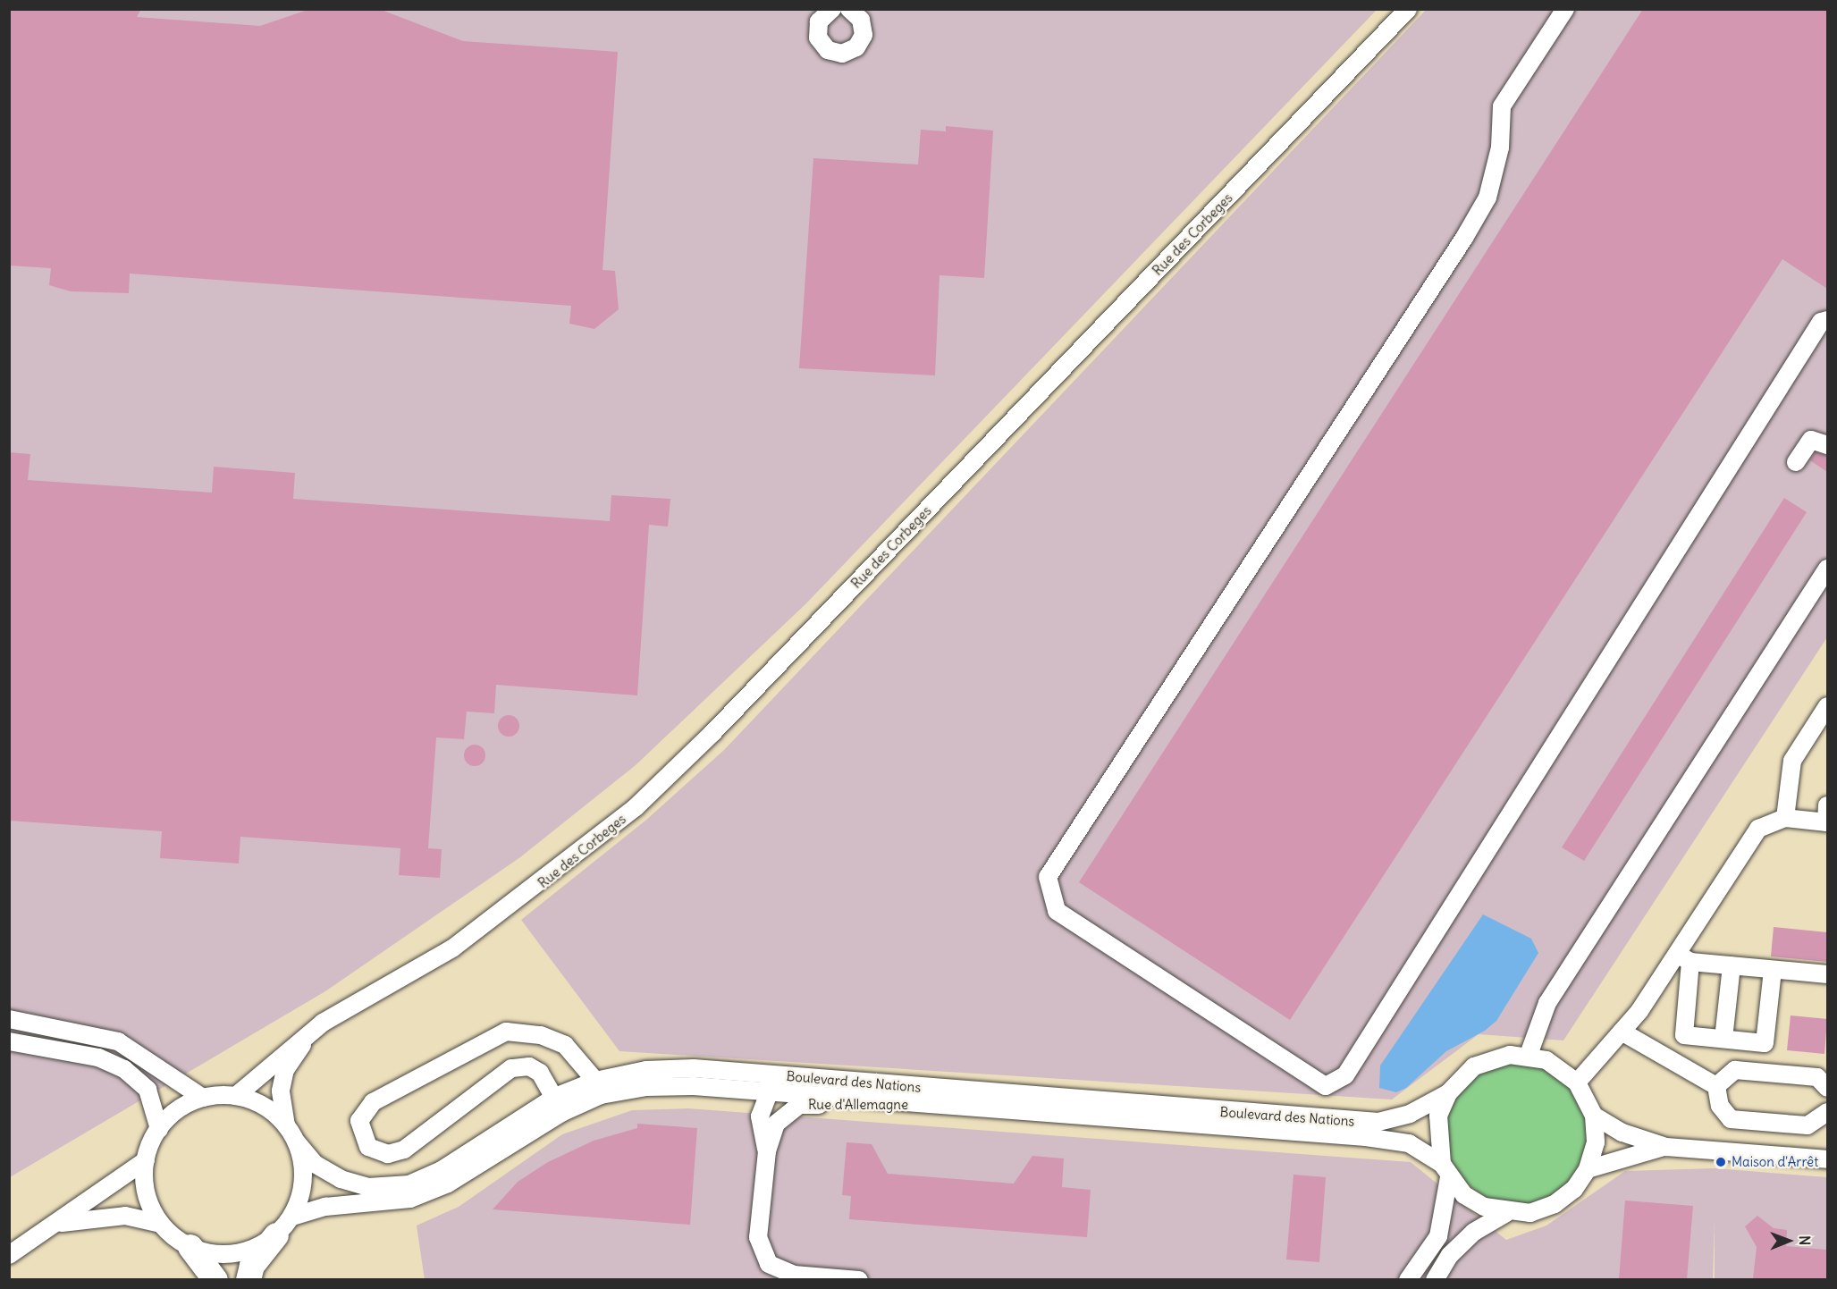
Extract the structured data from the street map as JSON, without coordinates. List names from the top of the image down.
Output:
{
  "streets": {
    "street": ["Rue des Corbeges", "Boulevard des Nations", "Rue d'Allemagne"]
  },
  "crossings": [
    ["Rue des Corbeges", "Boulevard des Nations"],
    ["Boulevard des Nations", "Rue d'Allemagne"]
  ],
  "places": ["Maison d'Arrêt"],
  "north": "right"
}
